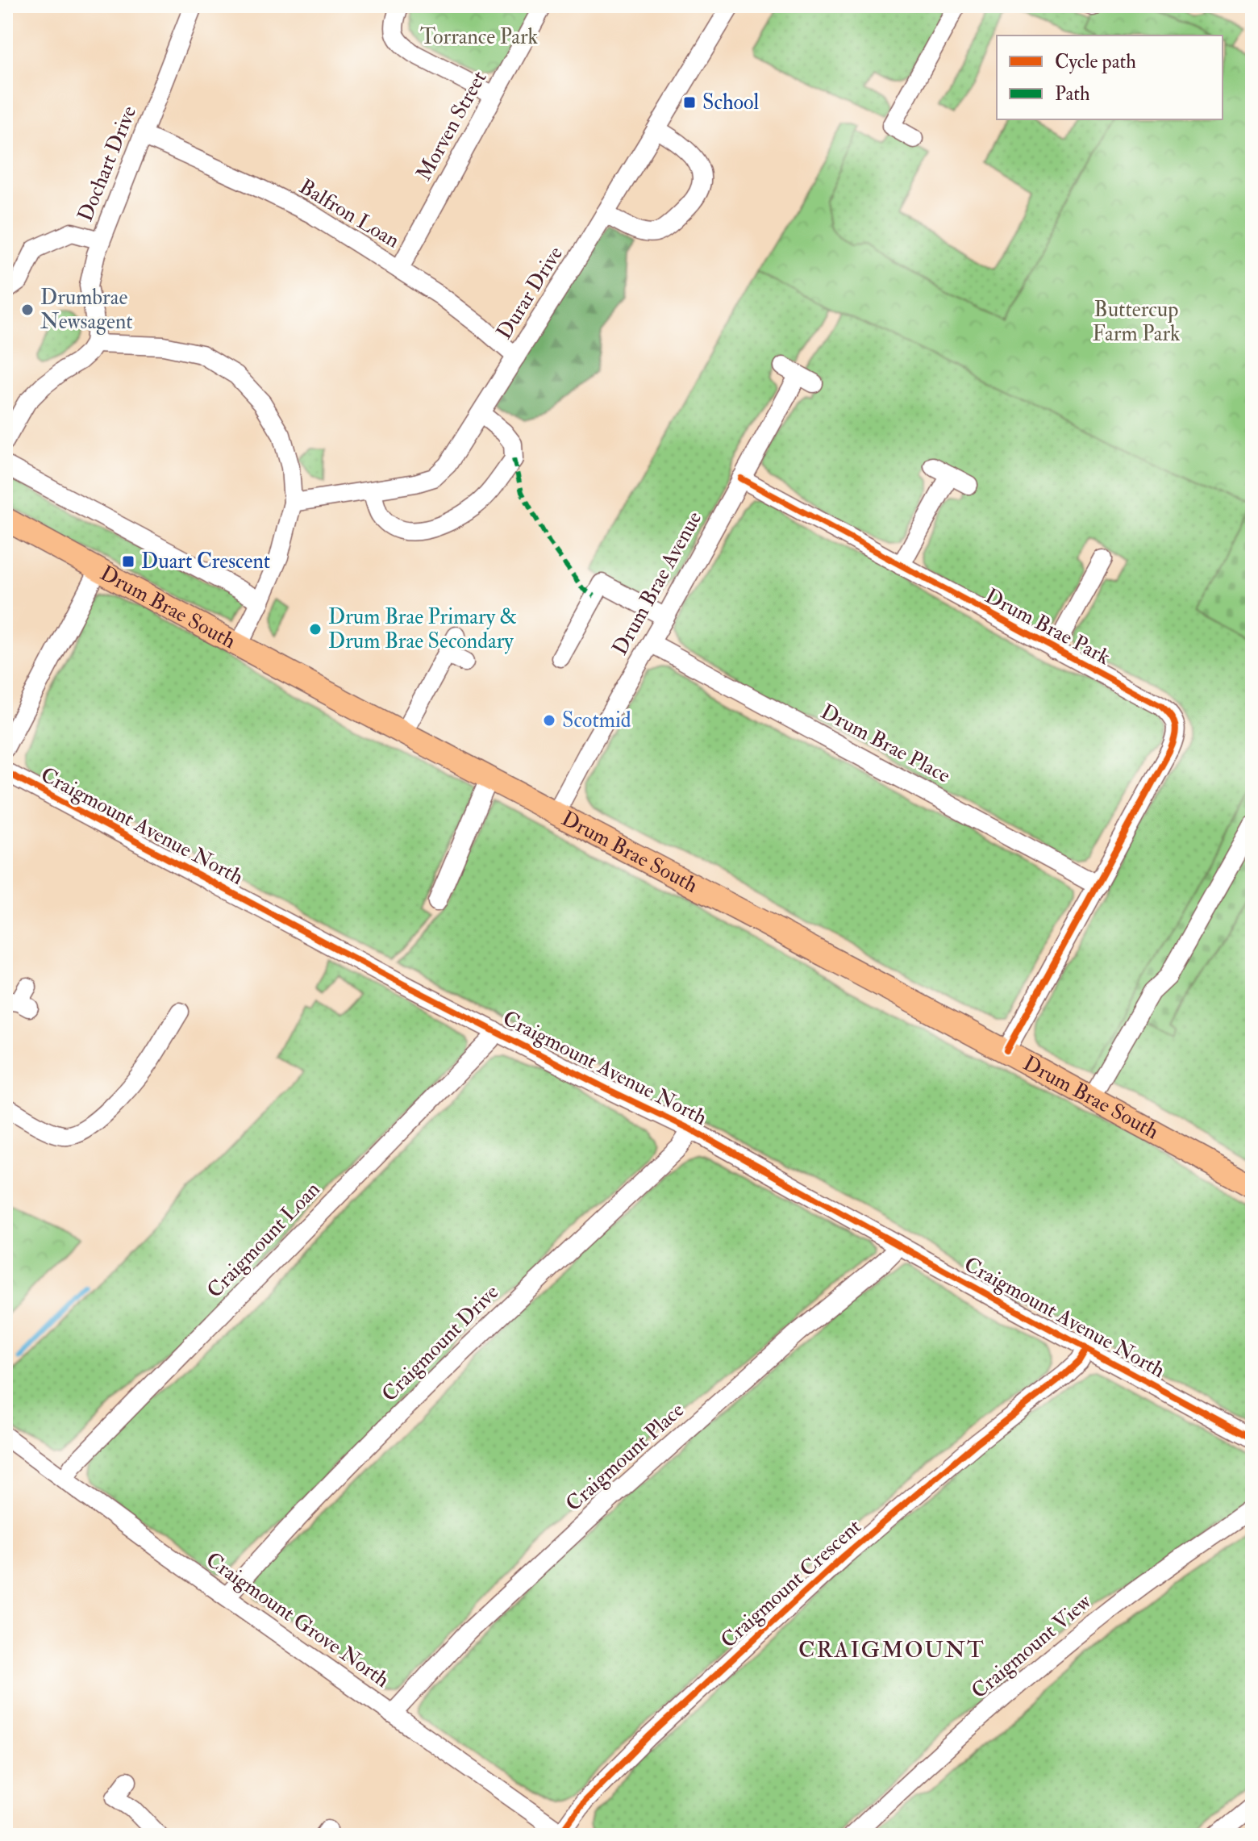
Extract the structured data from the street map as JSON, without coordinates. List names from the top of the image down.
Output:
{
  "streets": {
    "main road": ["Drum Brae South"],
    "street": [
      "Morven Street",
      "Dochart Drive",
      "Balfron Loan",
      "Durar Drive",
      "Drum Brae Avenue",
      "Drum Brae Park",
      "Drum Brae Place",
      "Craigmount Avenue North",
      "Craigmount Loan",
      "Craigmount Drive",
      "Craigmount Place",
      "Craigmount Crescent",
      "Craigmount Grove North",
      "Craigmount View"
    ]
  },
  "crossings": [
    ["Morven Street", "Balfron Loan"],
    ["Dochart Drive", "Balfron Loan"],
    ["Balfron Loan", "Durar Drive"],
    ["Drum Brae Avenue", "Drum Brae South"],
    ["Drum Brae Avenue", "Drum Brae Park"],
    ["Drum Brae Avenue", "Drum Brae Place"],
    ["Drum Brae Park", "Drum Brae Place"],
    ["Craigmount Avenue North", "Craigmount Loan"],
    ["Craigmount Avenue North", "Craigmount Drive"],
    ["Craigmount Avenue North", "Craigmount Place"],
    ["Craigmount Avenue North", "Craigmount Crescent"],
    ["Craigmount Loan", "Craigmount Grove North"],
    ["Craigmount Drive", "Craigmount Grove North"],
    ["Craigmount Place", "Craigmount Grove North"],
    ["Craigmount Crescent", "Craigmount Grove North"]
  ],
  "districts": ["CRAIGMOUNT"],
  "parks": ["Torrance Park", "Buttercup Farm Park"],
  "places": {
    "transit": ["School", "Duart Crescent"],
    "other": ["Drumbrae Newsagent", "Drum Brae Primary & Drum Brae Secondary", "Scotmid"]
  },
  "legend": ["Cycle path", "Path"]
}
